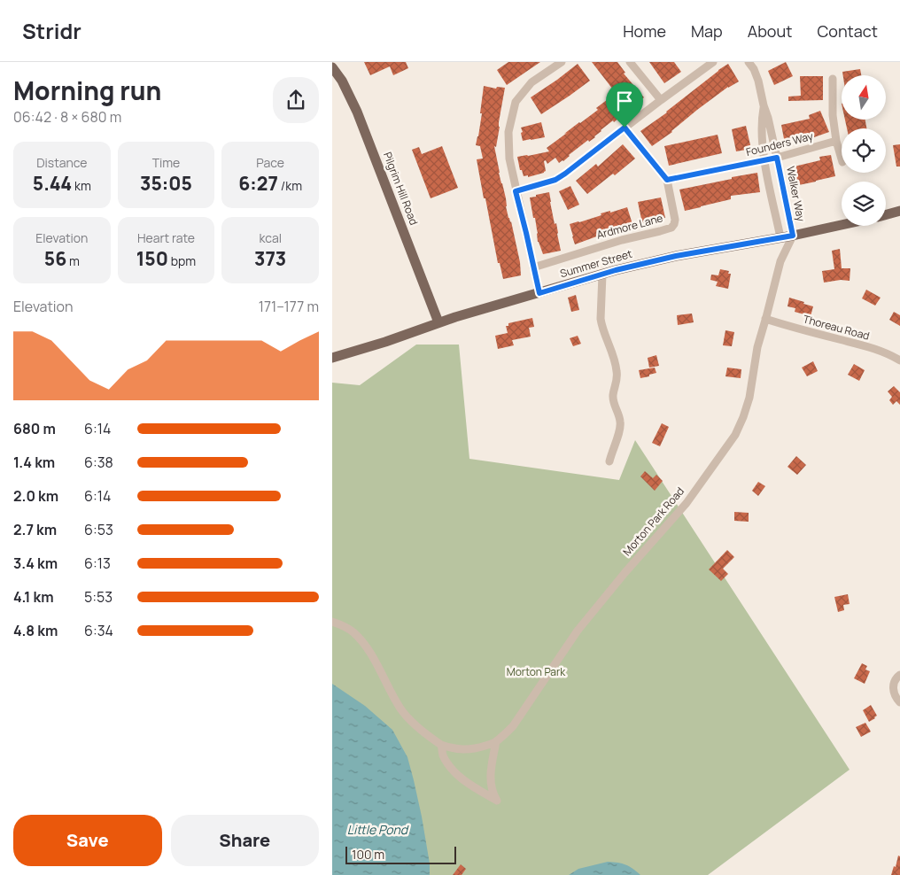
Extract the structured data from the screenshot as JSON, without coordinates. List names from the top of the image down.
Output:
{
  "streets": {
    "main road": ["Pilgrim Hill Road", "Summer Street"],
    "street": [
      "Founders Way",
      "Walker Way",
      "Ardmore Lane",
      "Thoreau Road",
      "Morton Park Road"
    ]
  },
  "crossings": [
    ["Founders Way", "Walker Way"],
    ["Founders Way", "Ardmore Lane"],
    ["Pilgrim Hill Road", "Summer Street"],
    ["Walker Way", "Summer Street"],
    ["Walker Way", "Morton Park Road"],
    ["Summer Street", "Morton Park Road"],
    ["Thoreau Road", "Morton Park Road"]
  ],
  "water": ["Little Pond"],
  "parks": ["Morton Park"],
  "scale_bar": "100 m",
  "north": "top",
  "page": {
    "header": "Stridr",
    "nav": [
      "Home",
      "Map",
      "About",
      "Contact"
    ],
    "heading": ["Morning run", "06:42 · 8 × 680 m"],
    "stats": [
      ["Distance", "5.44 km"],
      ["Time", "35:05"],
      ["Pace", "6:27 /km"],
      ["Elevation", "56 m"],
      ["Heart rate", "150 bpm"],
      ["kcal", "373"]
    ],
    "chart": ["Elevation", "171–177 m"],
    "list": [
      {
        "name": "680 m",
        "note": "6:14"
      },
      {
        "name": "1.4 km",
        "note": "6:38"
      },
      {
        "name": "2.0 km",
        "note": "6:14"
      },
      {
        "name": "2.7 km",
        "note": "6:53"
      },
      {
        "name": "3.4 km",
        "note": "6:13"
      },
      {
        "name": "4.1 km",
        "note": "5:53"
      },
      {
        "name": "4.8 km",
        "note": "6:34"
      }
    ],
    "buttons": ["Save", "Share"],
    "scale": "100 m"
  }
}
